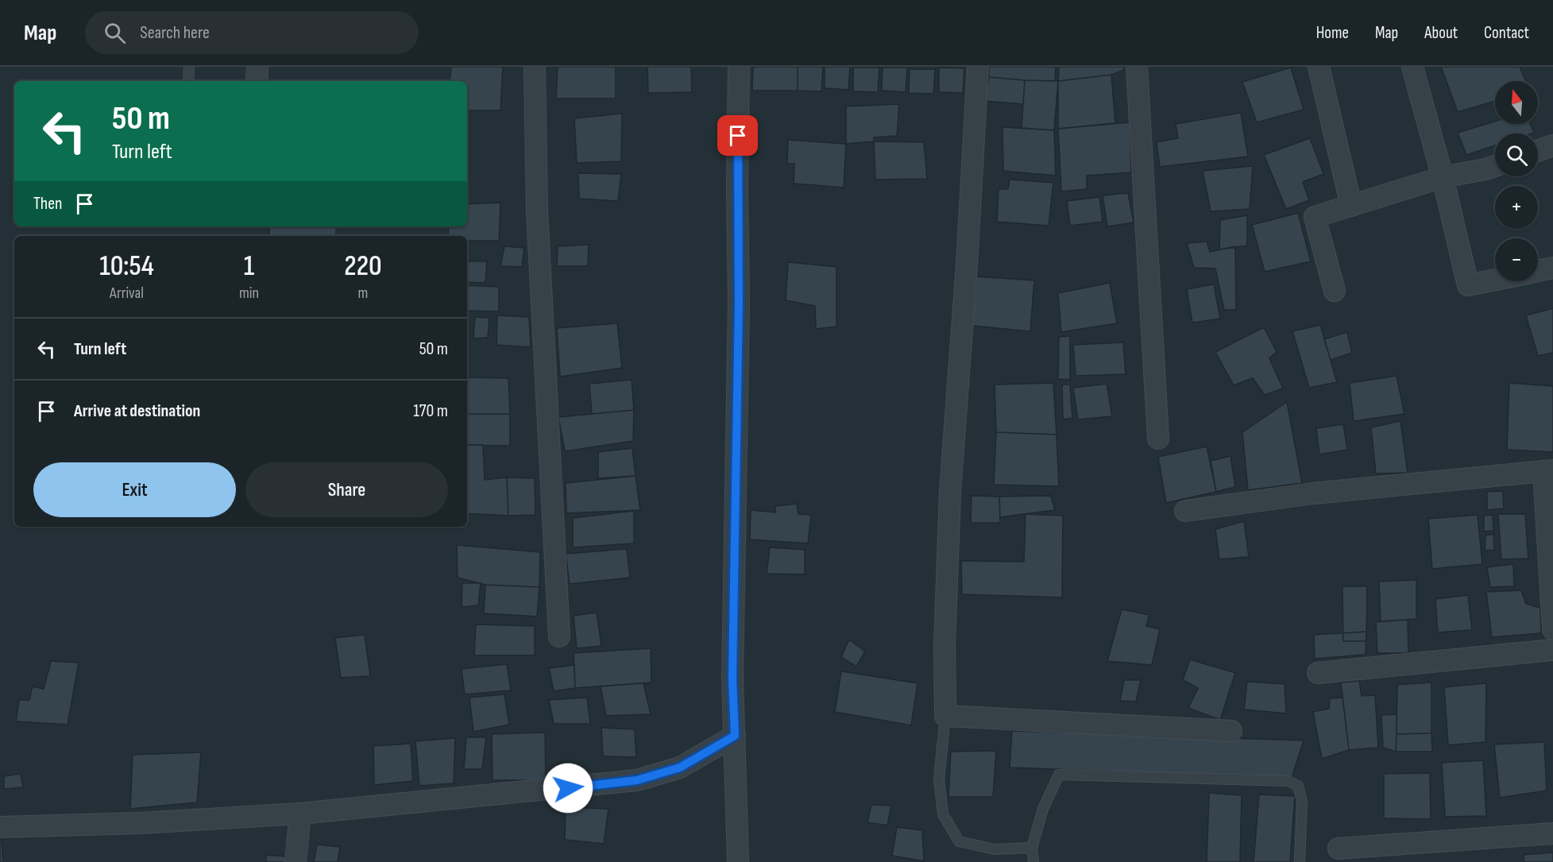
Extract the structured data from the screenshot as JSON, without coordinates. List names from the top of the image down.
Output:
{
  "north": "top",
  "page": {
    "header": "Map",
    "search": "Search here",
    "nav": [
      "Home",
      "Map",
      "About",
      "Contact"
    ],
    "map_buttons": ["+", "−"],
    "turn": ["50 m", "Turn left"],
    "then": "Then",
    "eta": [
      "10:54",
      "Arrival",
      "1",
      "min",
      "220",
      "m"
    ],
    "list": [
      {
        "name": "Turn left",
        "value": "50 m"
      },
      {
        "name": "Arrive at destination",
        "value": "170 m"
      }
    ],
    "buttons": ["Exit", "Share"]
  }
}
